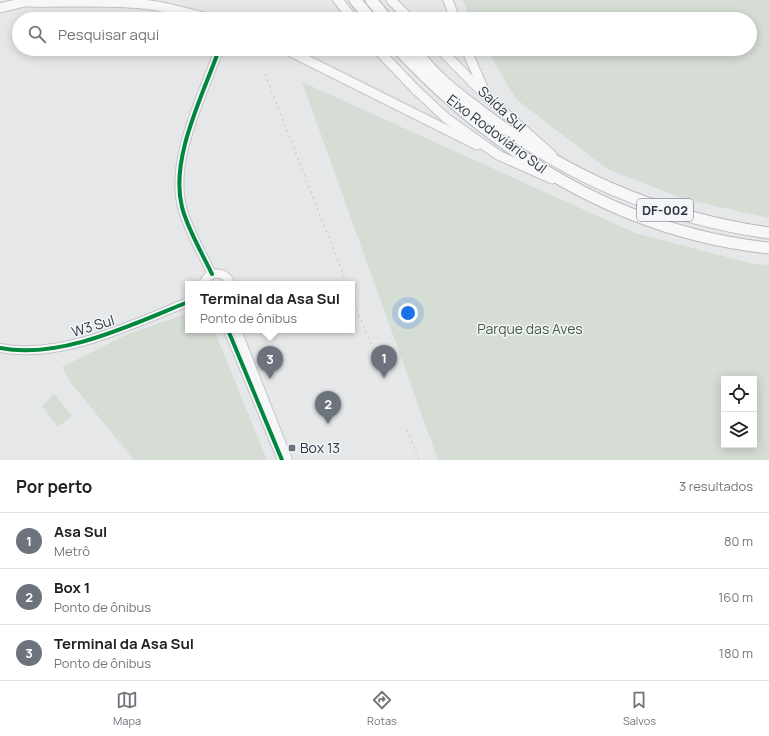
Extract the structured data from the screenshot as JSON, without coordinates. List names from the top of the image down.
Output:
{
  "streets": {
    "highway": ["Eixo Rodoviário Sul", "DF-002"],
    "main road": ["Saída Sul"],
    "street": ["W3 Sul"]
  },
  "crossings": [
    ["Saída Sul", "Eixo Rodoviário Sul"]
  ],
  "parks": ["Parque das Aves"],
  "places": {
    "transit": ["Box 13"]
  },
  "page": {
    "search": "Pesquisar aqui",
    "popup": ["Terminal da Asa Sul", "Ponto de ônibus"],
    "pins": ["1", "3", "2"],
    "heading": ["Por perto", "3 resultados"],
    "list": [
      {
        "mark": "1",
        "name": "Asa Sul",
        "note": "Metrô",
        "value": "80 m"
      },
      {
        "mark": "2",
        "name": "Box 1",
        "note": "Ponto de ônibus",
        "value": "160 m"
      },
      {
        "mark": "3",
        "name": "Terminal da Asa Sul",
        "note": "Ponto de ônibus",
        "value": "180 m"
      }
    ],
    "nav": ["Mapa", "Rotas", "Salvos"]
  }
}
